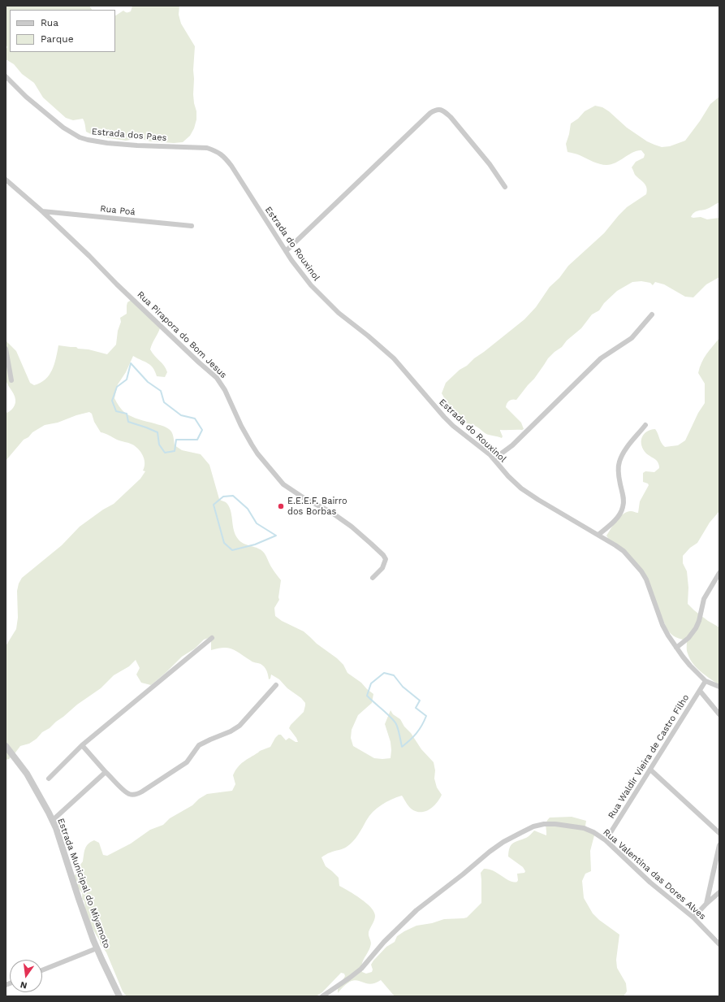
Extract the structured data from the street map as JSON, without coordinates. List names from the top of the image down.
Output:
{
  "streets": {
    "street": [
      "Estrada dos Paes",
      "Rua Poá",
      "Estrada do Rouxinol",
      "Rua Pirapora do Bom Jesus",
      "Rua Waldir Vieira de Castro Filho",
      "Rua Valentina das Dores Alves",
      "Estrada Municipal do Miyamoto"
    ]
  },
  "crossings": [
    ["Estrada dos Paes", "Estrada do Rouxinol"],
    ["Rua Poá", "Rua Pirapora do Bom Jesus"],
    ["Estrada do Rouxinol", "Rua Waldir Vieira de Castro Filho"],
    ["Rua Waldir Vieira de Castro Filho", "Rua Valentina das Dores Alves"]
  ],
  "places": ["E.E.E.F. Bairro dos Borbas"],
  "legend": ["Rua", "Parque"],
  "north": "bottom"
}
